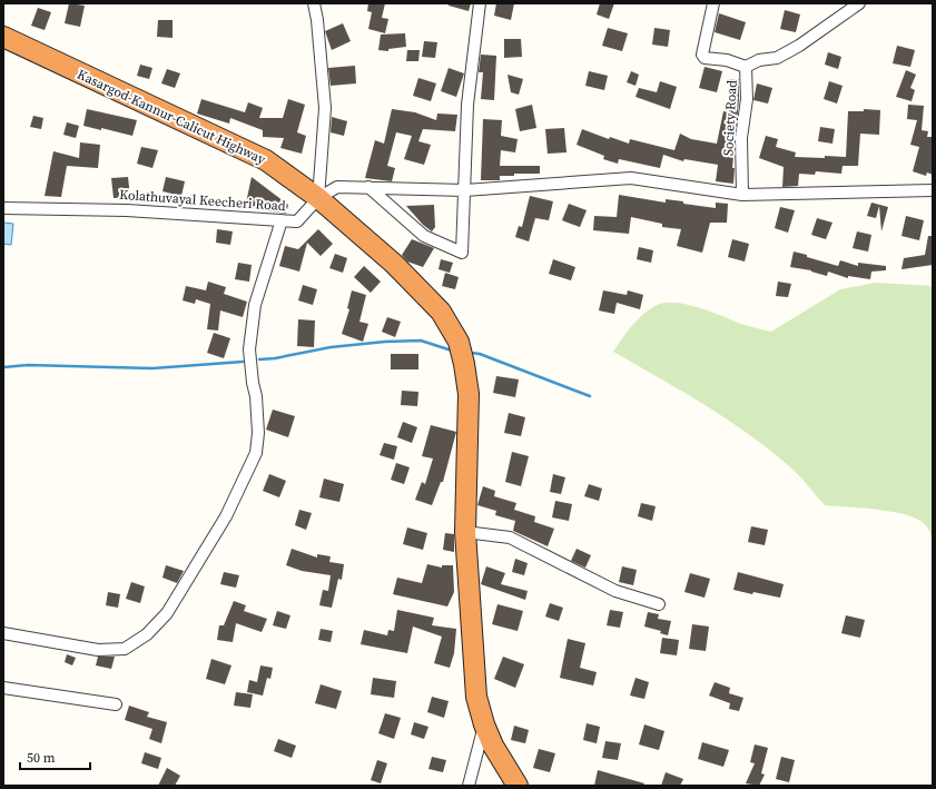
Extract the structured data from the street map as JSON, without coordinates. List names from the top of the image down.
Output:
{
  "streets": {
    "highway": ["Kasargod-Kannur-Calicut Highway"],
    "street": ["Society Road", "Kolathuvayal Keecheri Road"]
  },
  "crossings": [
    ["Kasargod-Kannur-Calicut Highway", "Kolathuvayal Keecheri Road"],
    ["Society Road", "Kolathuvayal Keecheri Road"]
  ],
  "scale_bar": "50 m"
}
